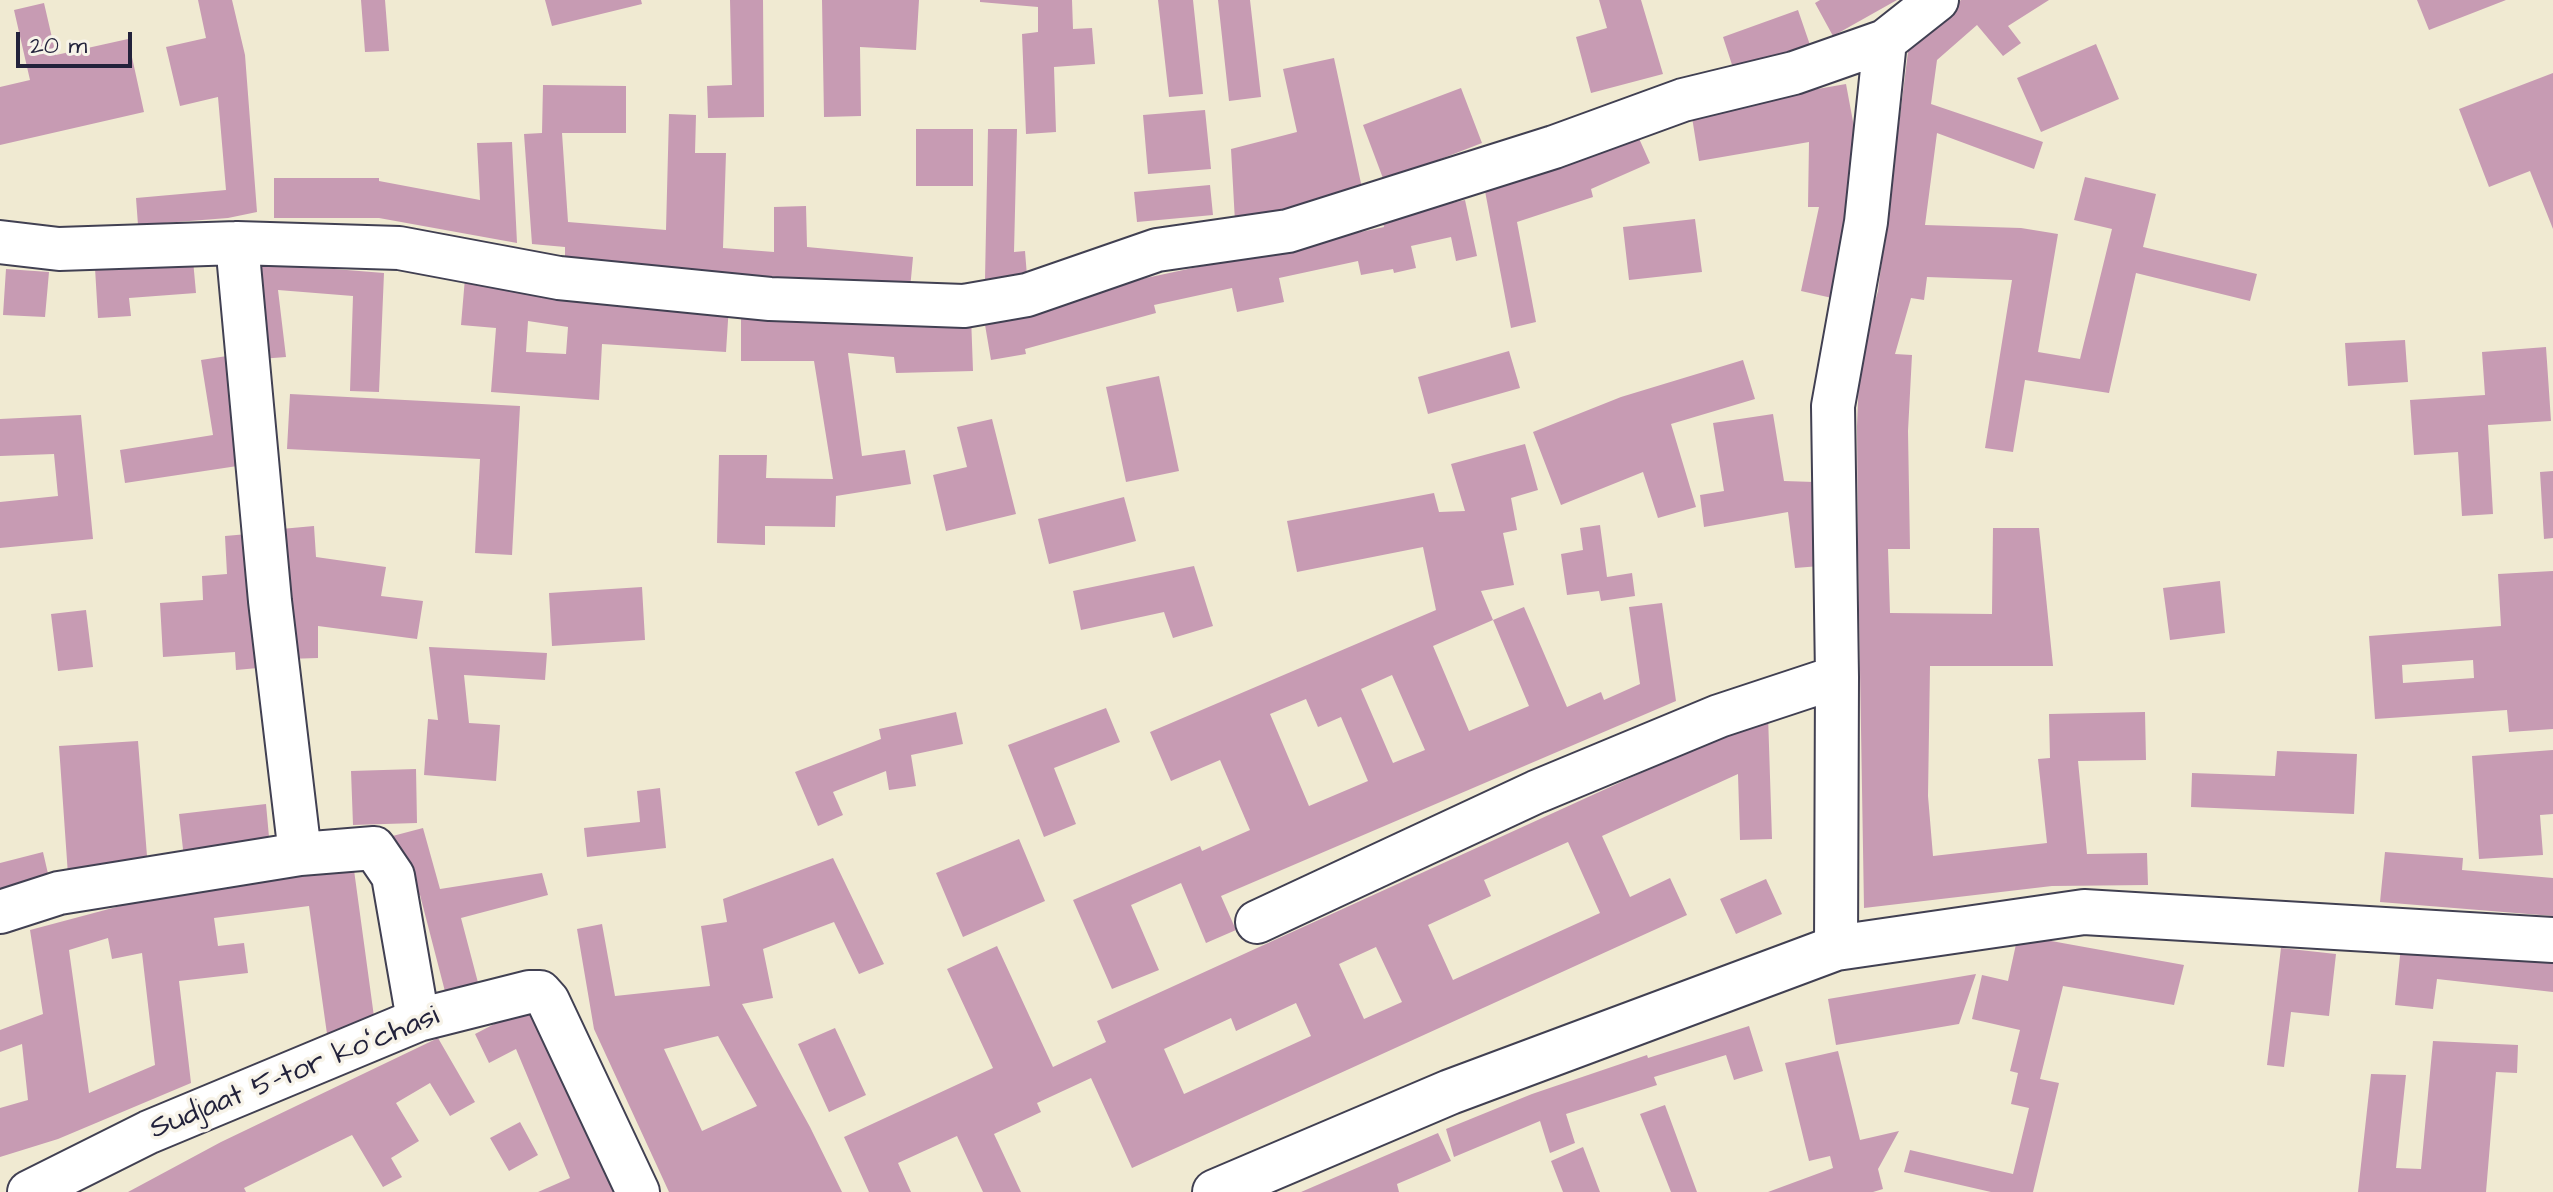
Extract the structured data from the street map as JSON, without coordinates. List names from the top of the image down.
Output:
{
  "streets": {
    "street": ["Sudjaat 5-tor koʻchasi"]
  },
  "scale_bar": "20 m"
}
